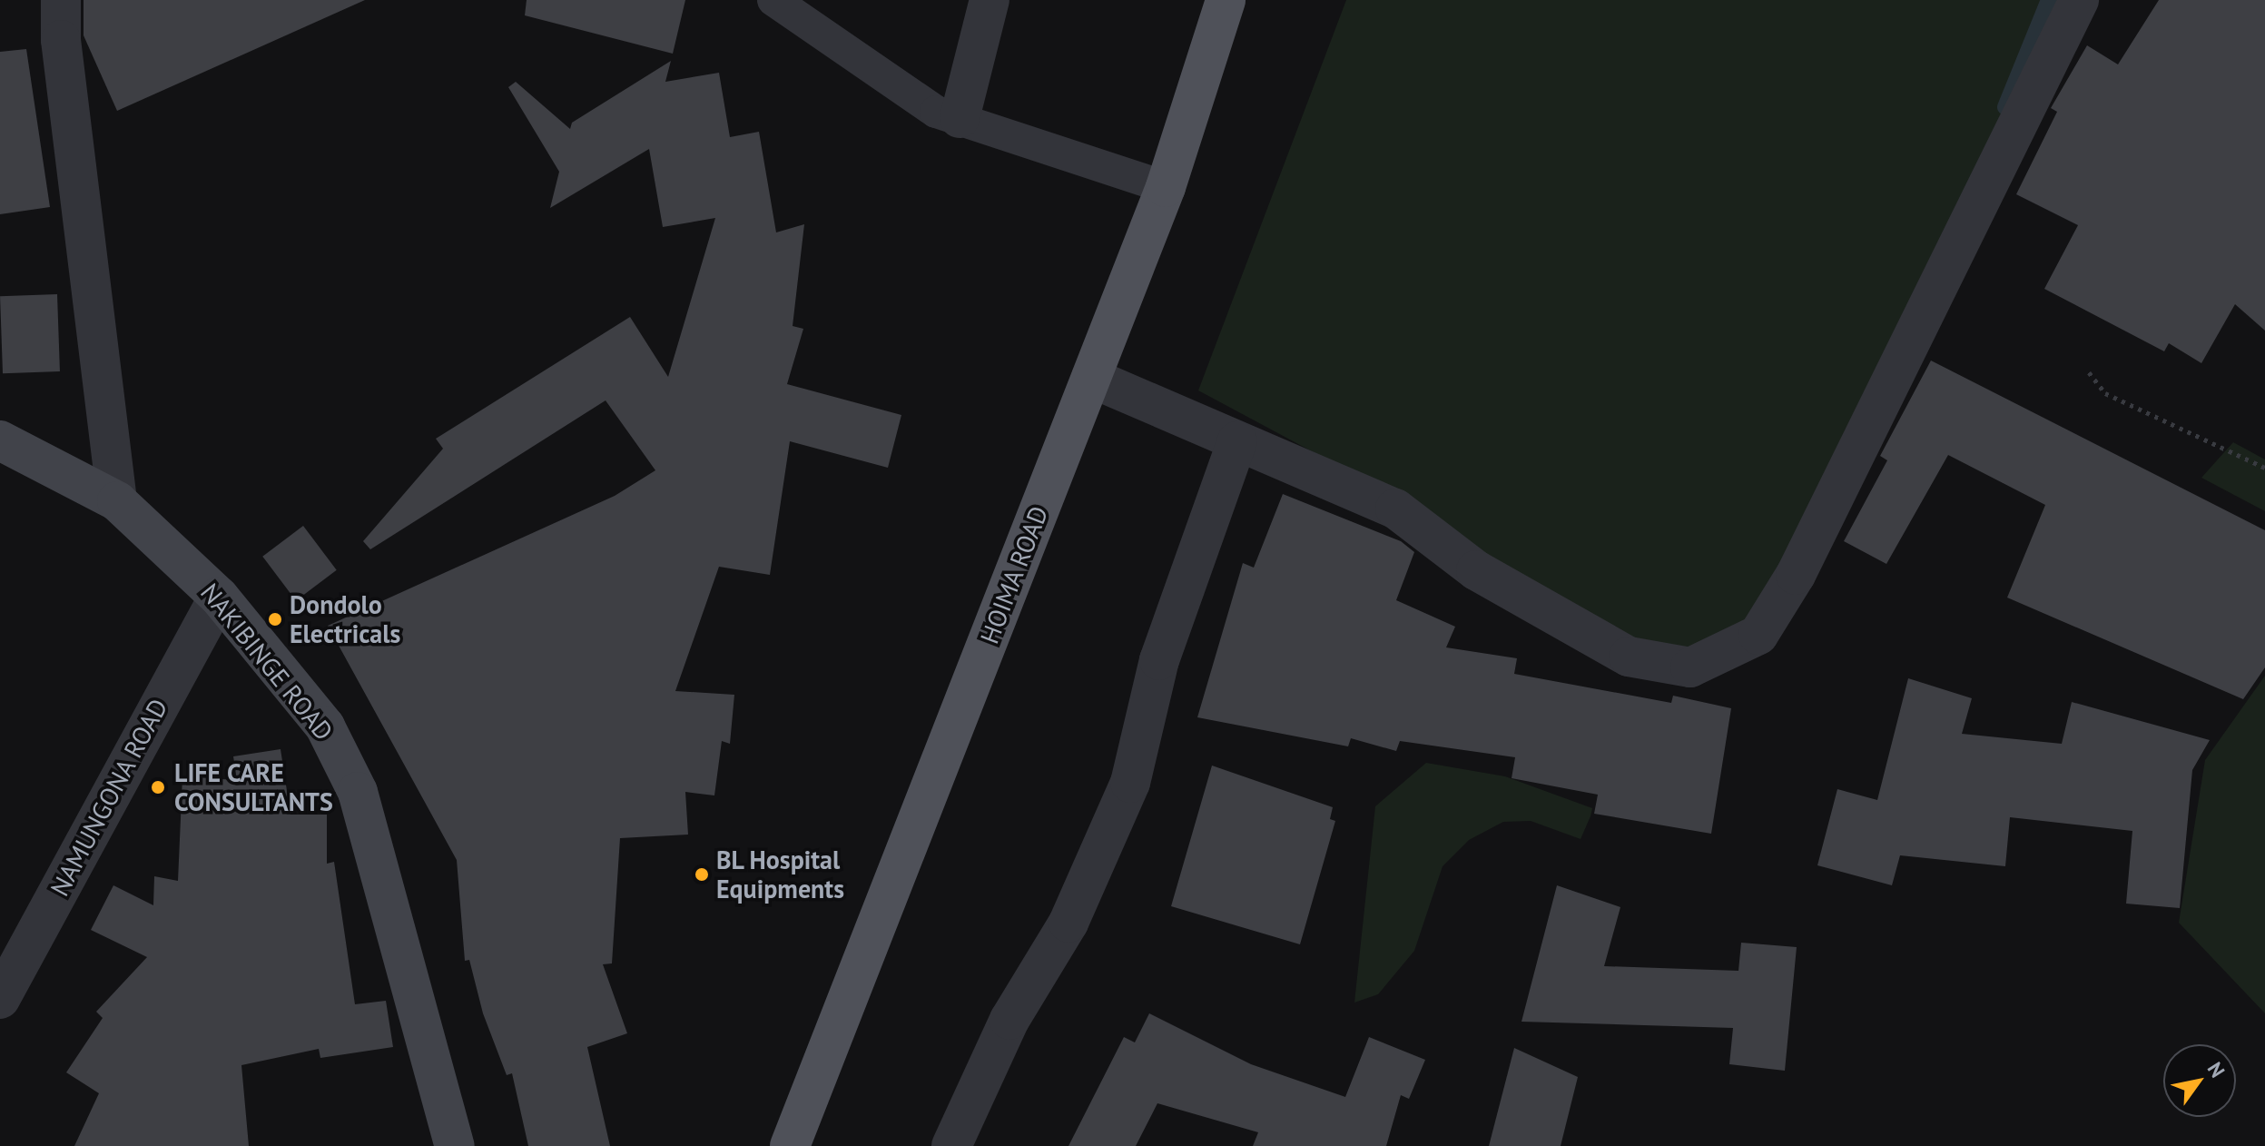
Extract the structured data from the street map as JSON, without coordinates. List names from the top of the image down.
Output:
{
  "streets": {
    "main road": ["HOIMA ROAD"],
    "street": ["NAKIBINGE ROAD", "NAMUNGONA ROAD"]
  },
  "crossings": [
    ["NAKIBINGE ROAD", "NAMUNGONA ROAD"]
  ],
  "places": ["Dondolo Electricals", "LIFE CARE CONSULTANTS", "BL Hospital Equipments"],
  "north": "top right"
}
